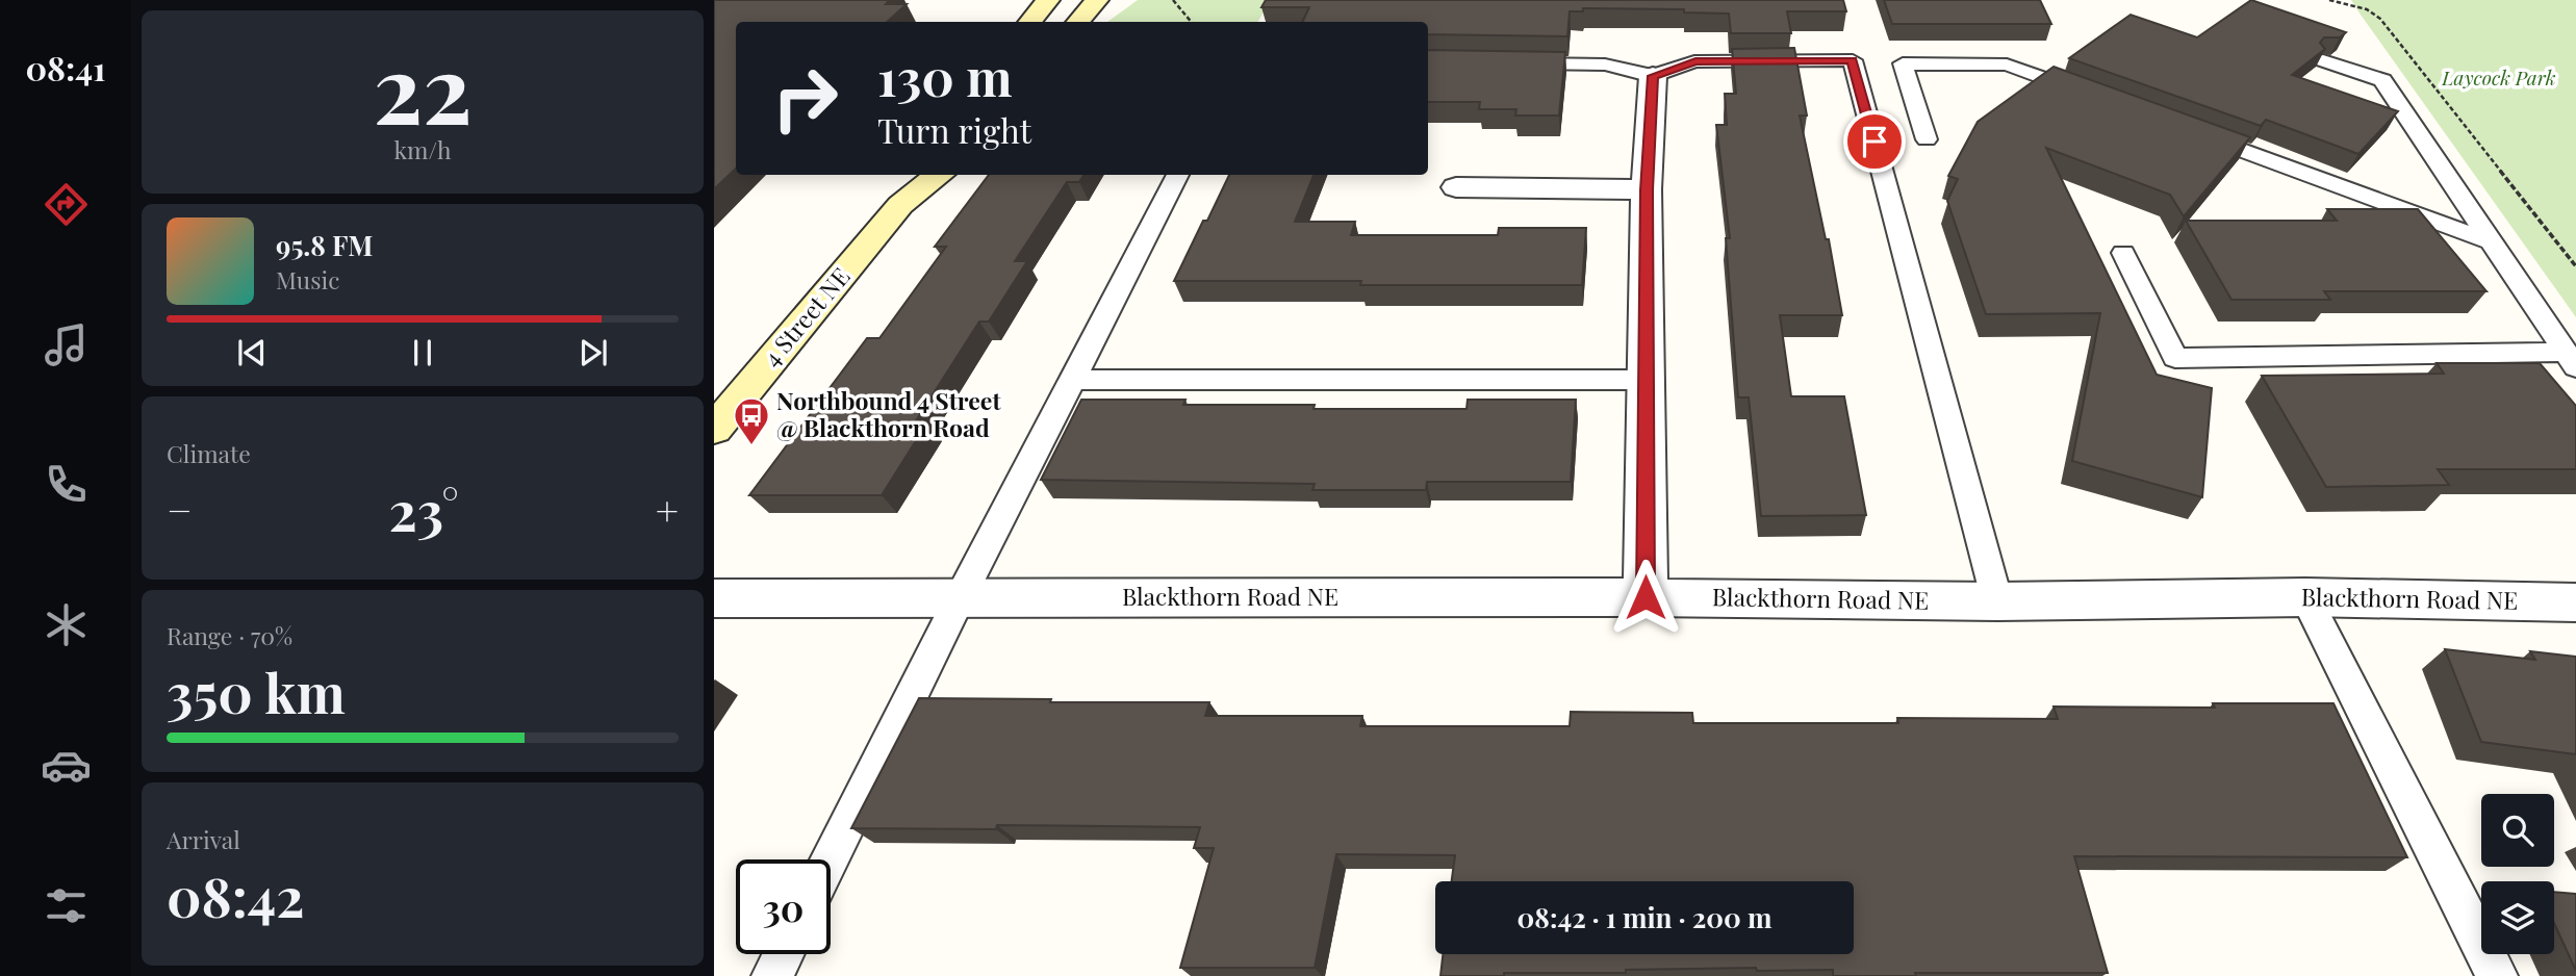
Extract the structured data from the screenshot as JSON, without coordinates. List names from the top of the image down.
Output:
{
  "streets": {
    "street": ["4 Street NE", "Blackthorn Road NE"]
  },
  "parks": ["Laycock Park"],
  "places": {
    "bus stop": ["Northbound 4 Street @ Blackthorn Road"]
  },
  "page": {
    "tabs": "08:41",
    "tile": [
      ["22", "km/h"],
      "Climate",
      ["Range · 70%", "350 km"],
      ["Arrival", "08:42"]
    ],
    "turn": ["130 m", "Turn right"],
    "song": ["95.8 FM", "Music"],
    "heat": ["−", "23°", "+"],
    "limit": "30",
    "trip": "08:42 · 1 min · 200 m"
  }
}
